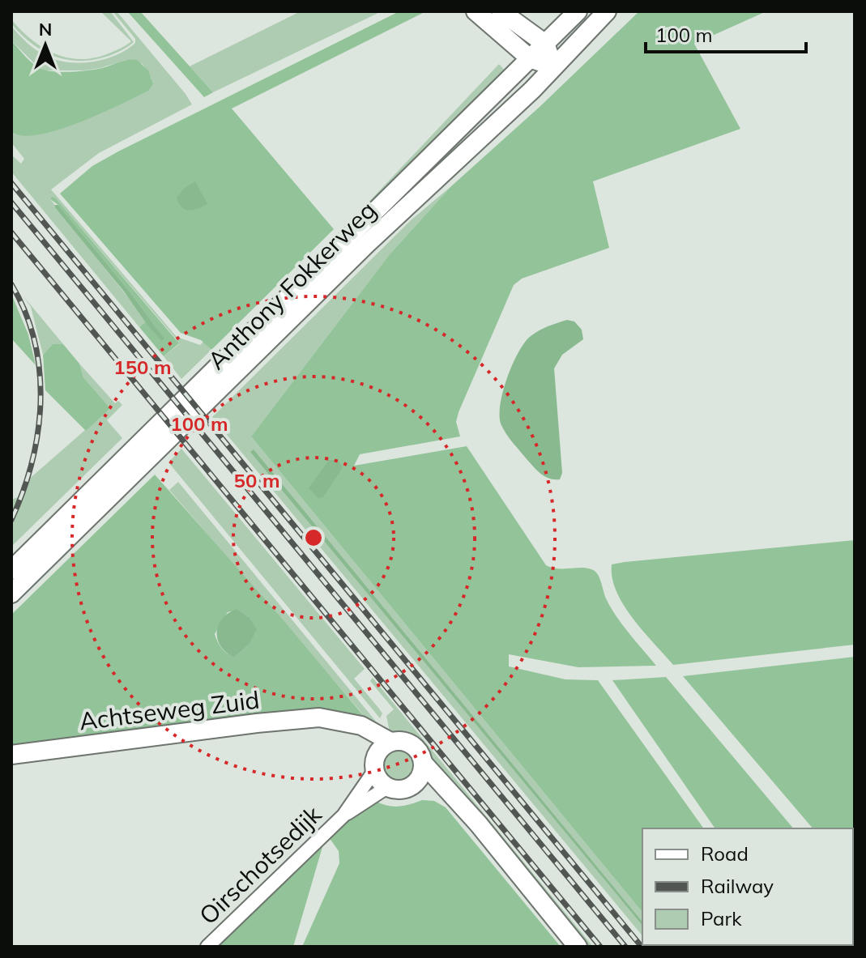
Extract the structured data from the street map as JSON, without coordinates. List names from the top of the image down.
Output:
{
  "streets": {
    "main road": ["Anthony Fokkerweg", "Achtseweg Zuid"],
    "street": ["Oirschotsedijk"]
  },
  "crossings": [
    ["Achtseweg Zuid", "Oirschotsedijk"]
  ],
  "legend": ["Road", "Railway", "Park"],
  "scale_bar": "100 m",
  "north": "top",
  "rings": ["150 m", "100 m", "50 m"]
}
